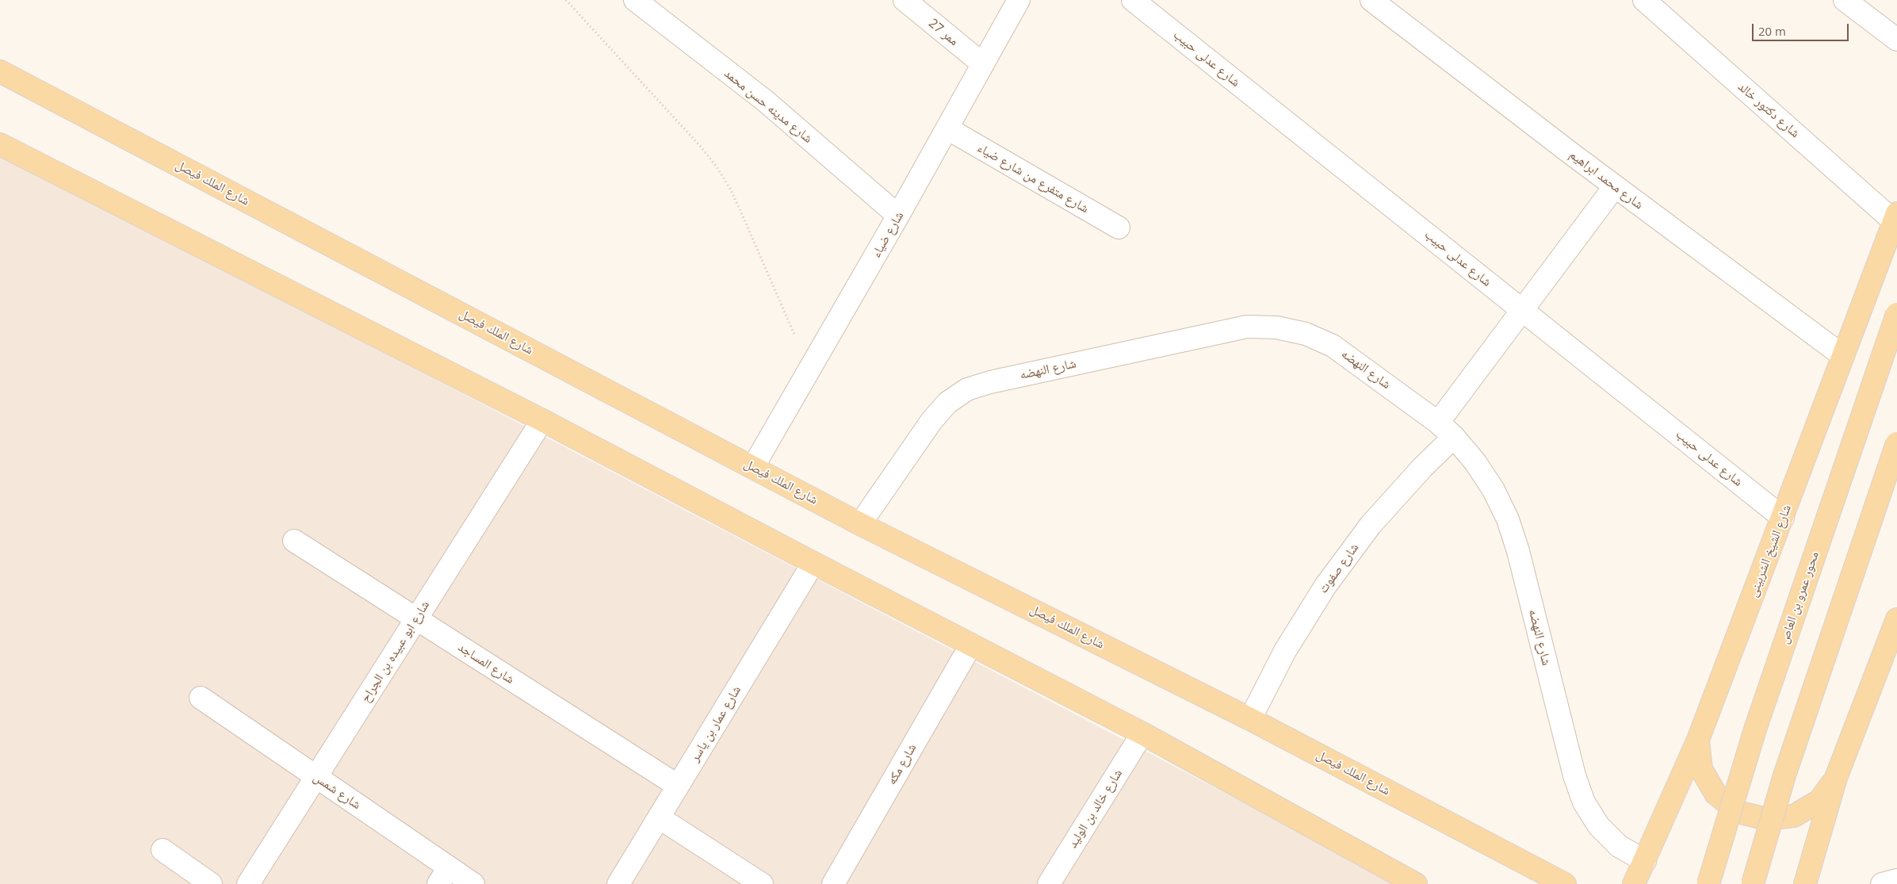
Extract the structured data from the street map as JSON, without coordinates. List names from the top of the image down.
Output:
{
  "streets": {
    "main road": ["شارع الملك فيصل", "شارع الشيخ الشربينى", "محور عمرو بن العاص"],
    "street": [
      "ممر 27",
      "شارع عدلى حبيب",
      "شارع مدينه حسن محمد",
      "شارع دكتور خالد",
      "شارع متفرع من شارع ضياء",
      "شارع محمد ابراهيم",
      "شارع ضياء",
      "شارع النهضه",
      "شارع صفوت",
      "شارع ابو عبيده بن الجراح",
      "شارع المساجد",
      "شارع عمار بن ياسر",
      "شارع مكه",
      "شارع شمس",
      "شارع خالد بن الوليد"
    ]
  },
  "crossings": [
    ["ممر 27", "شارع ضياء"],
    ["شارع عدلى حبيب", "شارع الشيخ الشربينى"],
    ["شارع مدينه حسن محمد", "شارع ضياء"],
    ["شارع دكتور خالد", "شارع الشيخ الشربينى"],
    ["شارع متفرع من شارع ضياء", "شارع ضياء"],
    ["شارع محمد ابراهيم", "شارع الشيخ الشربينى"],
    ["شارع الملك فيصل", "شارع ضياء"],
    ["شارع الملك فيصل", "شارع النهضه"],
    ["شارع الملك فيصل", "شارع صفوت"],
    ["شارع النهضه", "شارع الشيخ الشربينى"],
    ["شارع النهضه", "شارع صفوت"],
    ["شارع ابو عبيده بن الجراح", "شارع المساجد"],
    ["شارع ابو عبيده بن الجراح", "شارع شمس"],
    ["شارع المساجد", "شارع عمار بن ياسر"]
  ],
  "scale_bar": "20 m"
}
